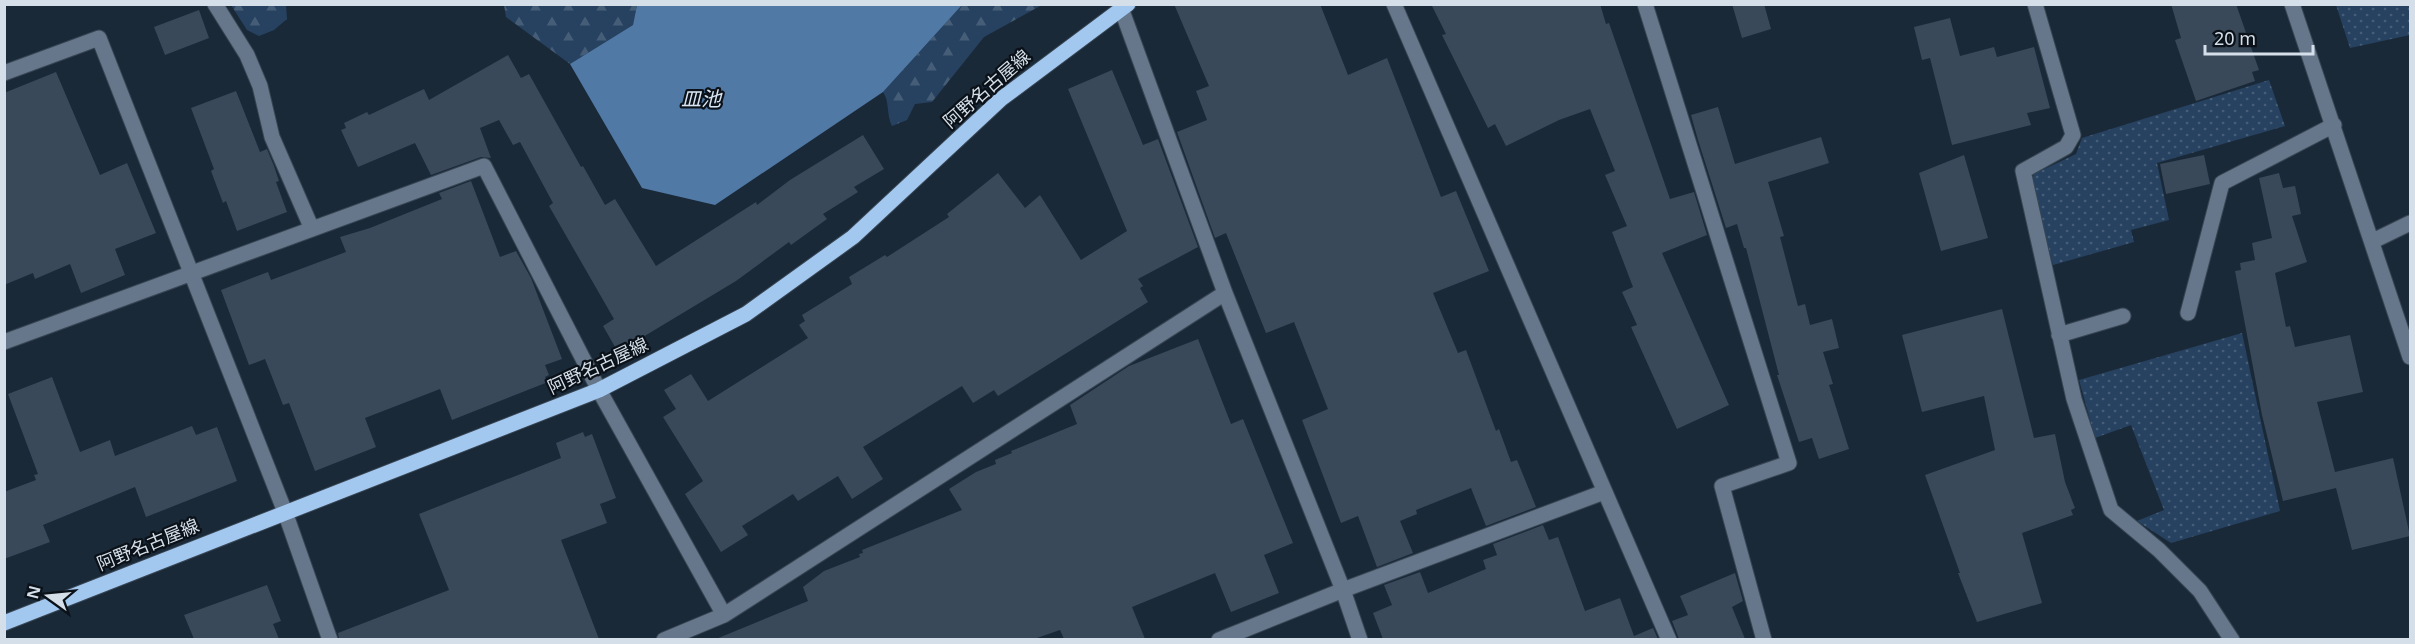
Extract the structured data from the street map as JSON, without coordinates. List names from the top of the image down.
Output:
{
  "streets": {
    "main road": ["阿野名古屋線"]
  },
  "water": ["皿池"],
  "scale_bar": "20 m",
  "north": "left"
}
